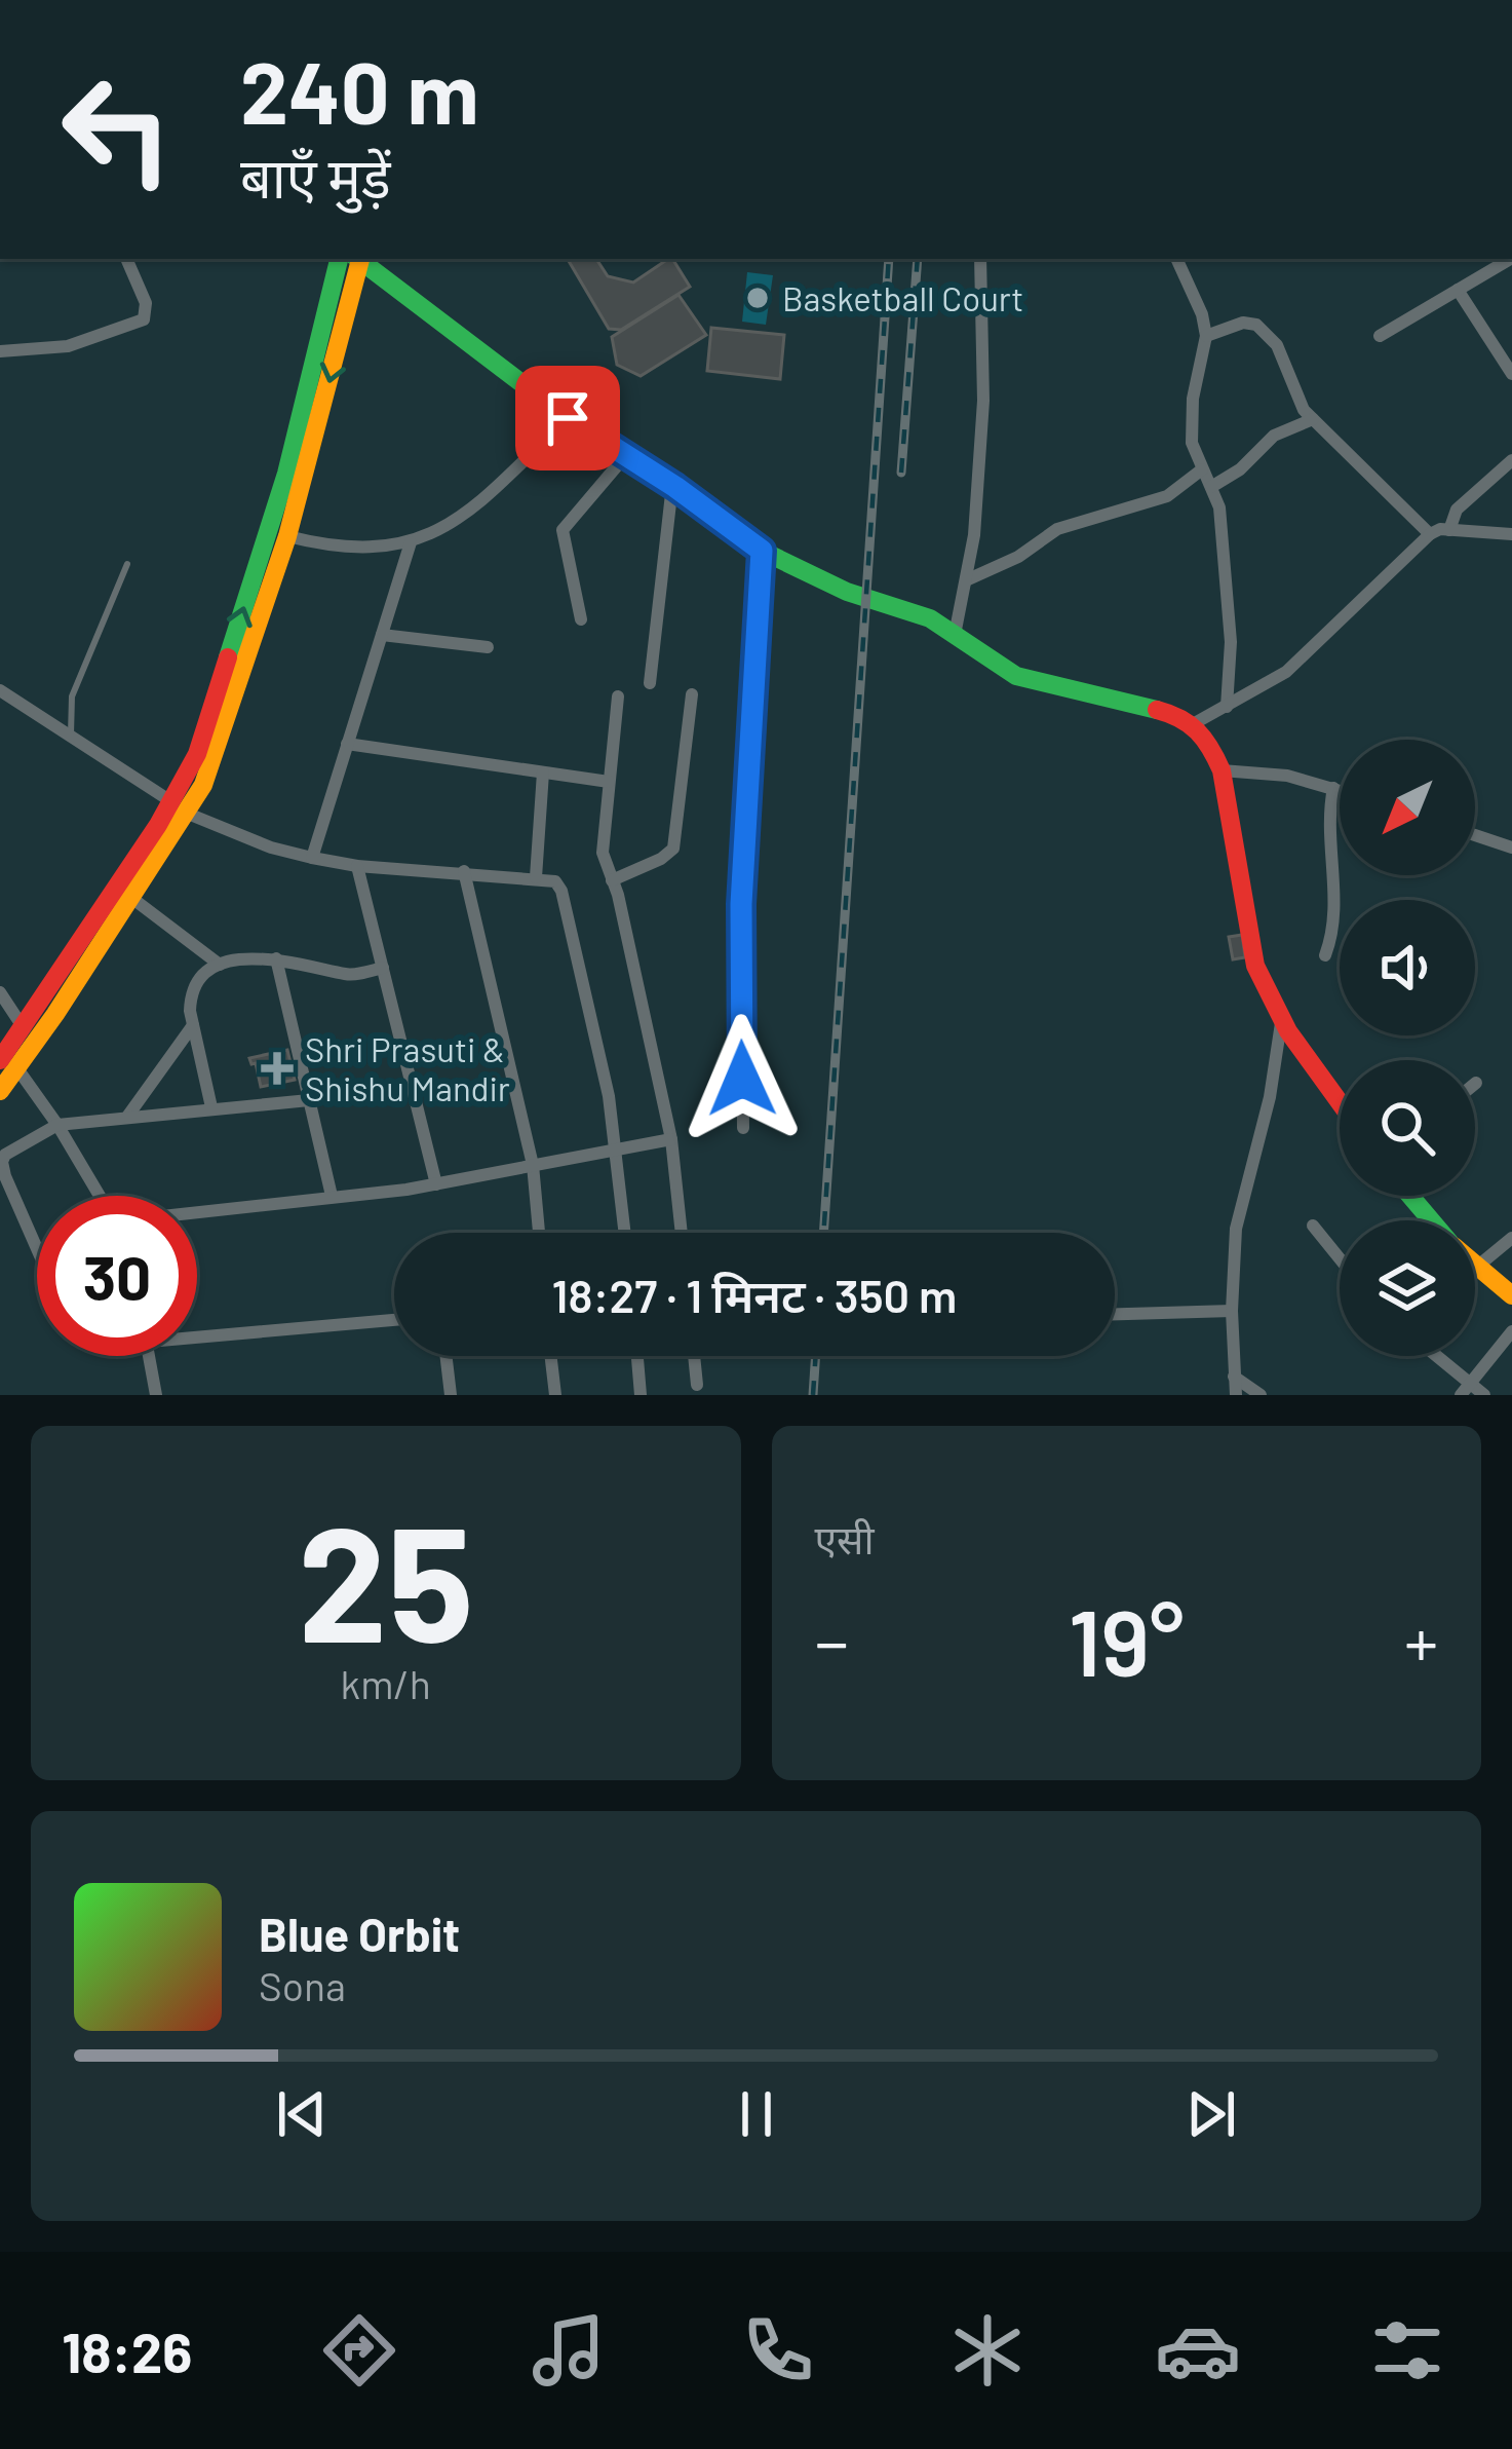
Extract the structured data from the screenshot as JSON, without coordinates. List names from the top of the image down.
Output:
{
  "places": {
    "other": ["Basketball Court"],
    "health": ["Shri Prasuti & Shishu Mandir"]
  },
  "north": "bottom left",
  "page": {
    "turn": ["240 m", "बाएँ मुड़ें"],
    "limit": "30",
    "trip": "18:27 · 1 मिनट · 350 m",
    "tile": [
      ["25", "km/h"],
      "एसी"
    ],
    "heat": ["−", "19°", "+"],
    "song": ["Blue Orbit", "Sona"],
    "tabs": "18:26"
  }
}
